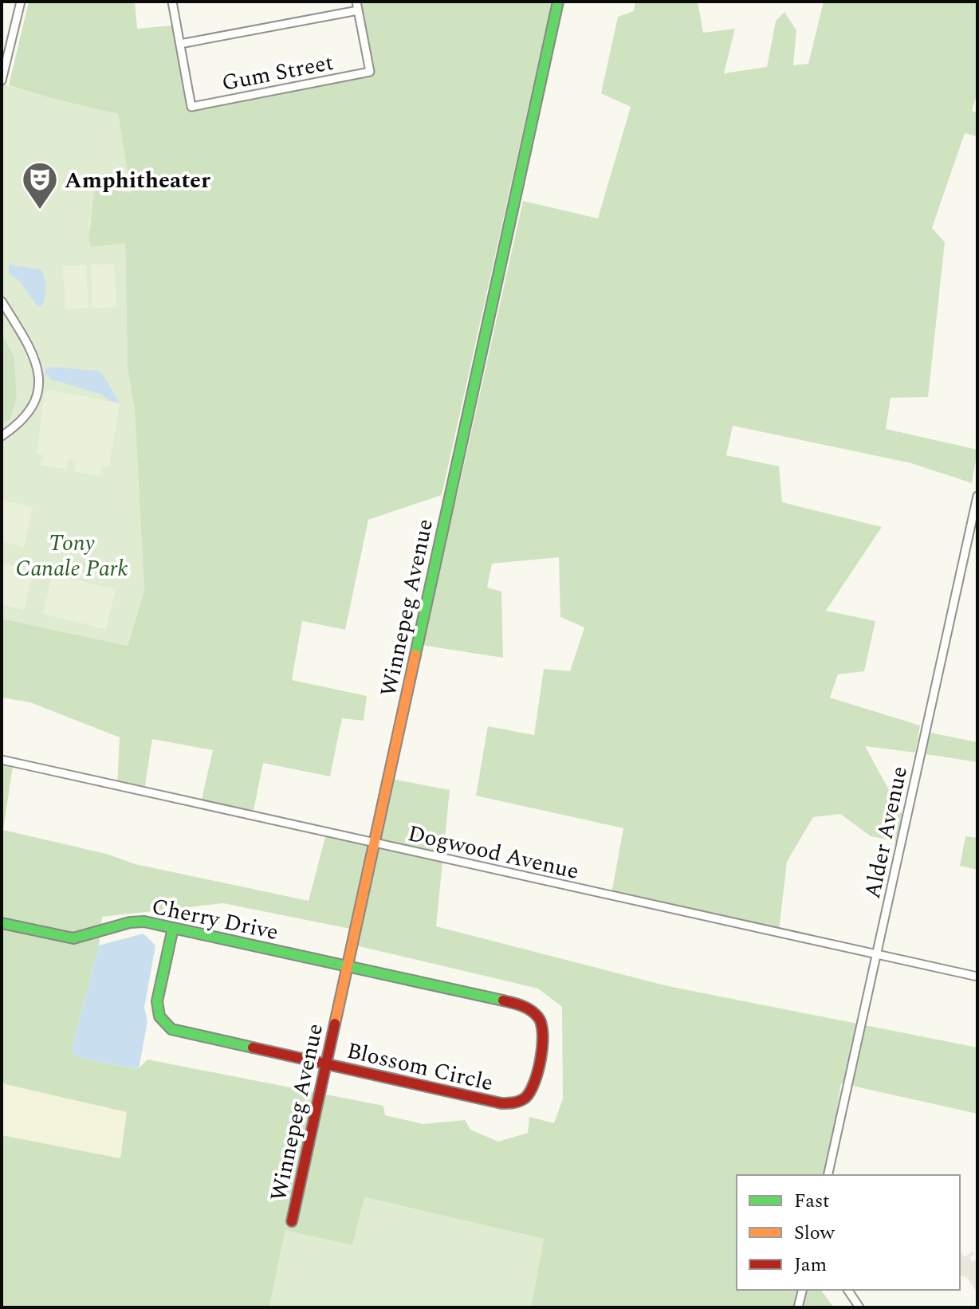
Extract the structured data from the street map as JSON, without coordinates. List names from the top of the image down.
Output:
{
  "streets": {
    "street": [
      "Gum Street",
      "Winnepeg Avenue",
      "Alder Avenue",
      "Dogwood Avenue",
      "Cherry Drive",
      "Blossom Circle"
    ]
  },
  "crossings": [
    ["Winnepeg Avenue", "Dogwood Avenue"],
    ["Winnepeg Avenue", "Cherry Drive"],
    ["Winnepeg Avenue", "Blossom Circle"],
    ["Alder Avenue", "Dogwood Avenue"],
    ["Cherry Drive", "Blossom Circle"]
  ],
  "parks": ["Tony Canale Park"],
  "places": {
    "theatre": ["Amphitheater"]
  },
  "legend": ["Fast", "Slow", "Jam"]
}
